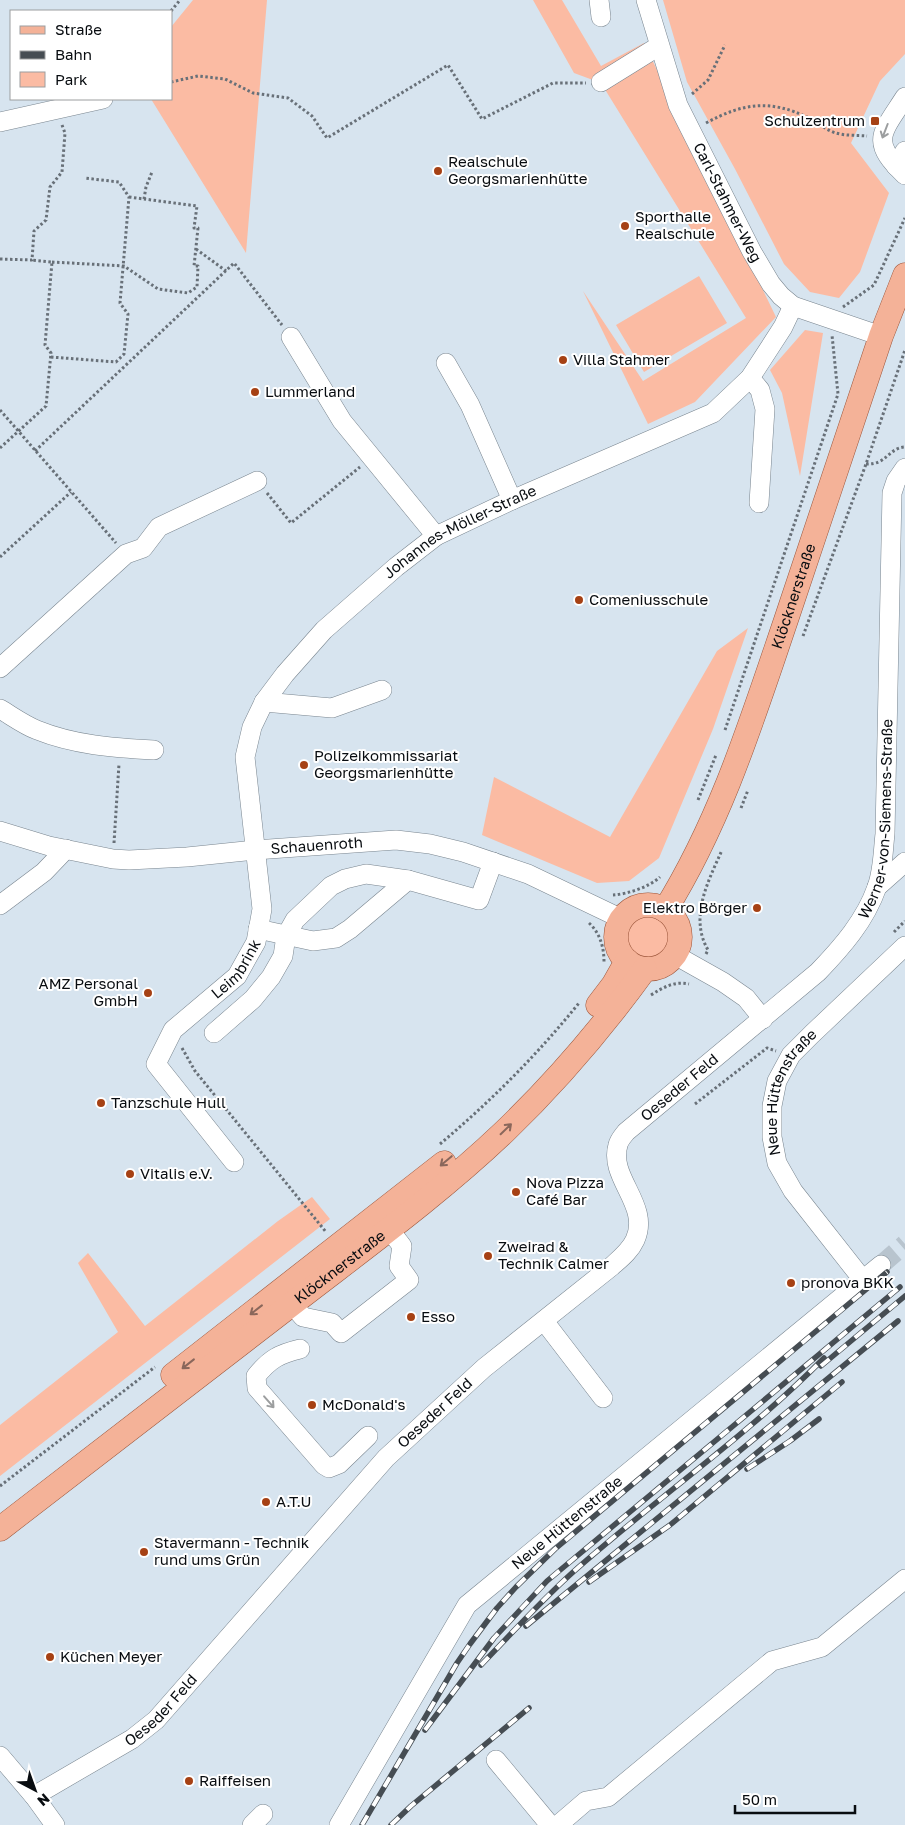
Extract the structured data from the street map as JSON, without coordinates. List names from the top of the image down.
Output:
{
  "streets": {
    "main road": ["Klöcknerstraße"],
    "street": [
      "Carl-Stahmer-Weg",
      "Johannes-Möller-Straße",
      "Werner-von-Siemens-Straße",
      "Schauenroth",
      "Leimbrink",
      "Oeseder Feld",
      "Neue Hüttenstraße"
    ]
  },
  "crossings": [
    ["Carl-Stahmer-Weg", "Johannes-Möller-Straße"],
    ["Carl-Stahmer-Weg", "Klöcknerstraße"],
    ["Johannes-Möller-Straße", "Schauenroth"],
    ["Johannes-Möller-Straße", "Leimbrink"],
    ["Klöcknerstraße", "Schauenroth"],
    ["Werner-von-Siemens-Straße", "Oeseder Feld"],
    ["Schauenroth", "Leimbrink"]
  ],
  "places": {
    "transit": ["Schulzentrum"],
    "other": [
      "Realschule Georgsmarienhütte",
      "Sporthalle Realschule",
      "Villa Stahmer",
      "Lummerland",
      "Comeniusschule",
      "Polizeikommissariat Georgsmarienhütte",
      "Elektro Börger",
      "AMZ Personal GmbH",
      "Tanzschule Hull",
      "Vitalis e.V.",
      "Nova Pizza Café Bar",
      "Zweirad & Technik Calmer",
      "pronova BKK",
      "Esso",
      "McDonald's",
      "A.T.U",
      "Stavermann - Technik rund ums Grün",
      "Küchen Meyer",
      "Raiffeisen"
    ]
  },
  "legend": ["Straße", "Bahn", "Park"],
  "scale_bar": "50 m",
  "north": "bottom right"
}
